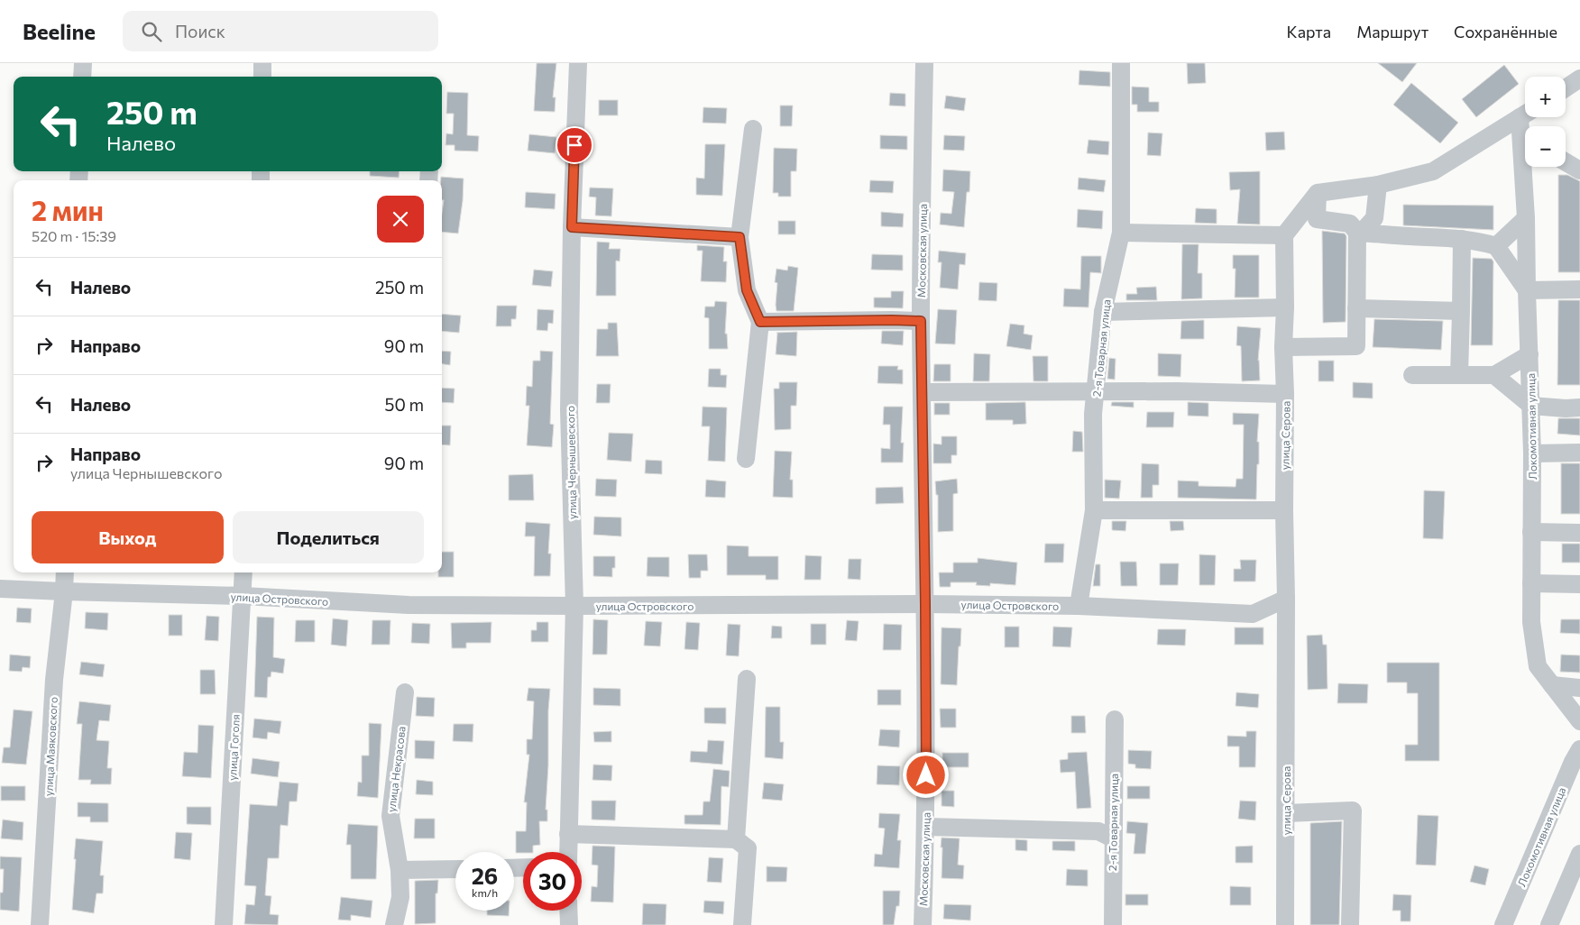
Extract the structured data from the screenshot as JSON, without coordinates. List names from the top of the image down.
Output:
{
  "streets": {
    "street": [
      "Московская улица",
      "2-я Товарная улица",
      "Локомотивная улица",
      "улица Серова",
      "улица Чернышевского",
      "улица Островского",
      "улица Маяковского",
      "улица Гоголя",
      "улица Некрасова"
    ]
  },
  "crossings": [
    ["Московская улица", "улица Островского"],
    ["2-я Товарная улица", "улица Островского"],
    ["улица Серова", "улица Островского"],
    ["улица Чернышевского", "улица Островского"],
    ["улица Островского", "улица Маяковского"],
    ["улица Островского", "улица Гоголя"]
  ],
  "page": {
    "header": "Beeline",
    "search": "Поиск",
    "nav": ["Карта", "Маршрут", "Сохранённые"],
    "map_buttons": ["+", "−"],
    "turn": ["250 m", "Налево"],
    "heading": ["2 мин", "520 m · 15:39"],
    "list": [
      {
        "name": "Налево",
        "value": "250 m"
      },
      {
        "name": "Направо",
        "value": "90 m"
      },
      {
        "name": "Налево",
        "value": "50 m"
      },
      {
        "name": "Направо",
        "note": "улица Чернышевского",
        "value": "90 m"
      }
    ],
    "buttons": ["Выход", "Поделиться"],
    "speed": "26 km/h",
    "limit": "30"
  }
}
